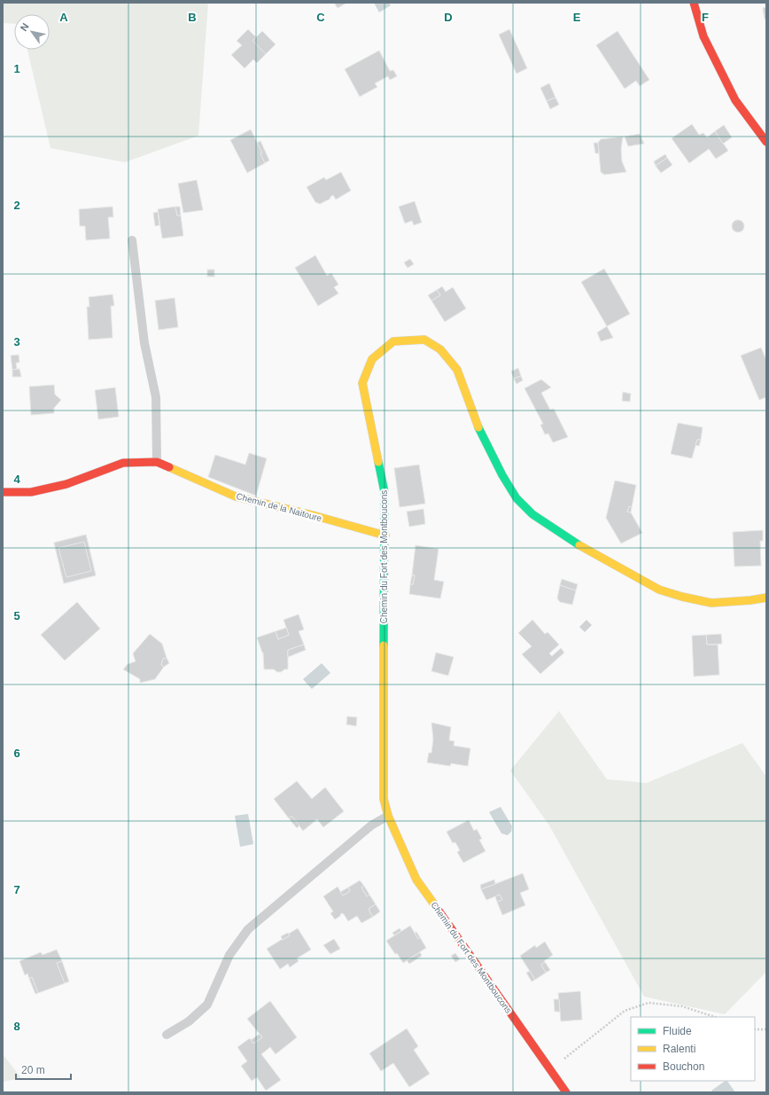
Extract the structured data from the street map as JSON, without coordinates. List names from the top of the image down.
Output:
{
  "streets": {
    "street": ["Chemin de la Naitoure", "Chemin du Fort des Montboucons"]
  },
  "crossings": [
    ["Chemin de la Naitoure", "Chemin du Fort des Montboucons"]
  ],
  "legend": ["Fluide", "Ralenti", "Bouchon"],
  "scale_bar": "20 m",
  "north": "top left",
  "grid": {
    "columns": [
      "A",
      "B",
      "C",
      "D",
      "E",
      "F"
    ],
    "rows": [
      "1",
      "2",
      "3",
      "4",
      "5",
      "6",
      "7",
      "8"
    ]
  }
}
